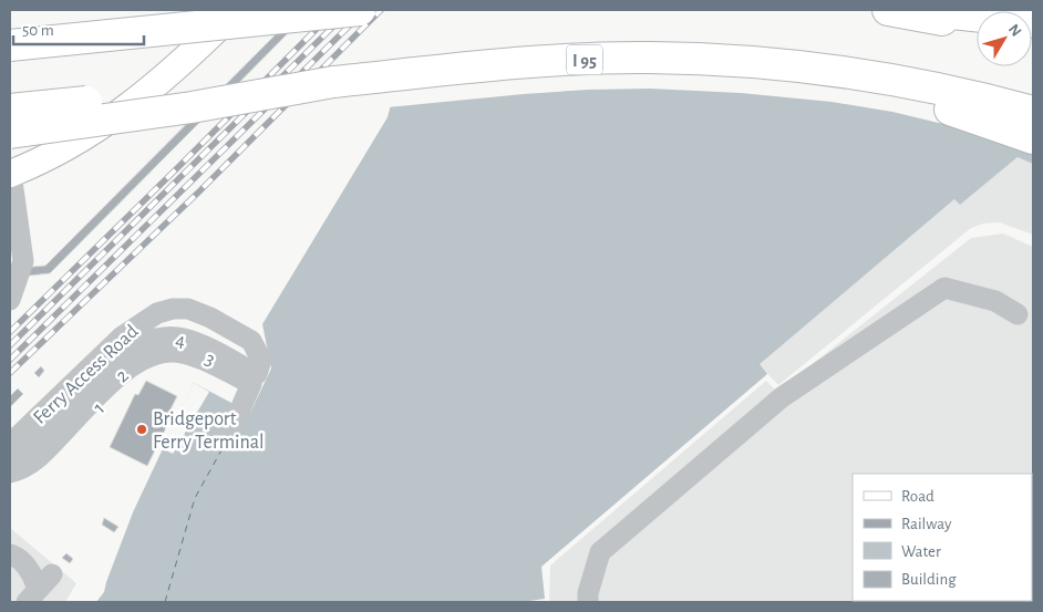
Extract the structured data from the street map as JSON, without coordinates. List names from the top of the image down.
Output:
{
  "streets": {
    "highway": ["I 95"],
    "lane": [
      "4",
      "3",
      "Ferry Access Road",
      "2",
      "1"
    ]
  },
  "crossings": [
    ["4", "3"],
    ["4", "Ferry Access Road"],
    ["4", "2"],
    ["3", "Ferry Access Road"],
    ["3", "2"],
    ["Ferry Access Road", "2"],
    ["2", "1"]
  ],
  "places": ["Bridgeport Ferry Terminal"],
  "legend": [
    "Road",
    "Railway",
    "Water",
    "Building"
  ],
  "scale_bar": "50 m",
  "north": "top right"
}
